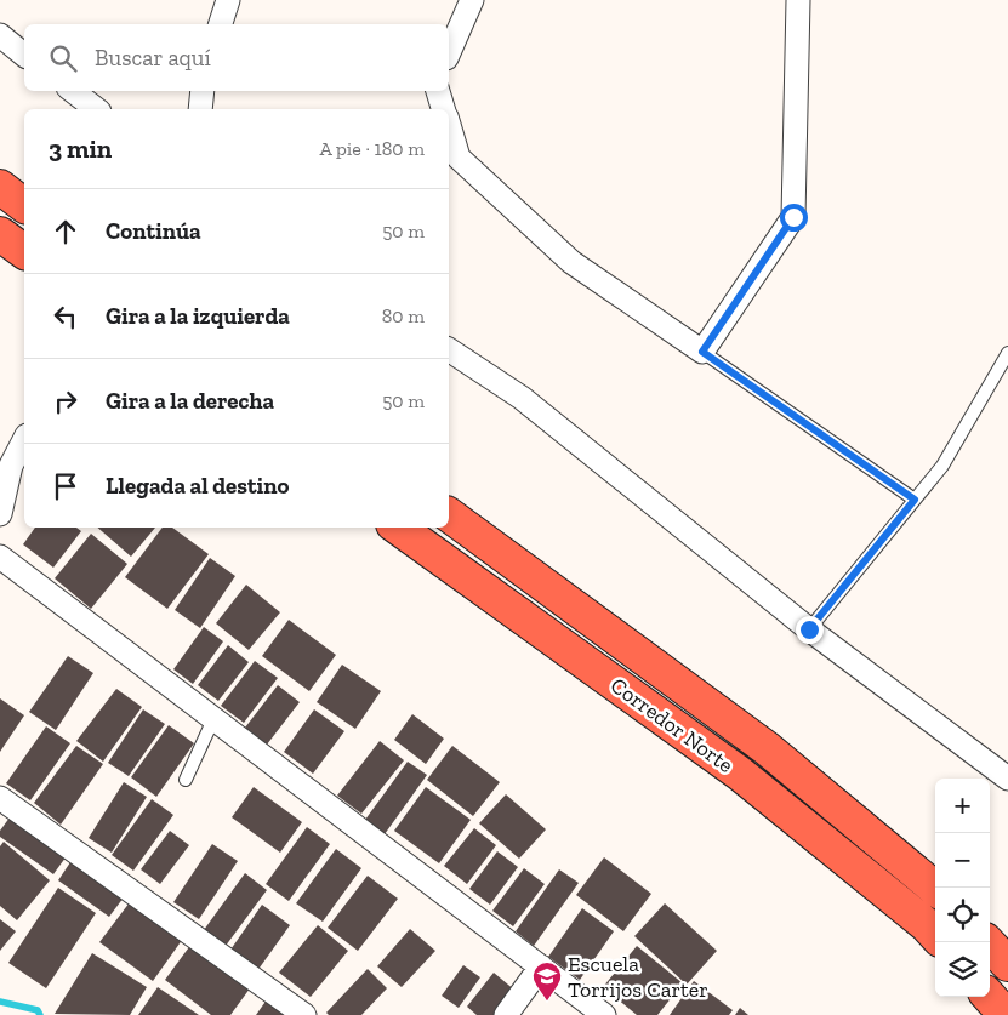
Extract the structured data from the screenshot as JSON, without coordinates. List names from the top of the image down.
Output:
{
  "streets": {
    "highway": ["Corredor Norte"]
  },
  "places": {
    "school or university": ["Escuela Torrijos Carter"]
  },
  "page": {
    "search": "Buscar aquí",
    "heading": ["3 min", "A pie · 180 m"],
    "list": [
      ["Continúa", "50 m"],
      ["Gira a la izquierda", "80 m"],
      ["Gira a la derecha", "50 m"],
      "Llegada al destino"
    ],
    "map_buttons": ["+", "−"]
  }
}
